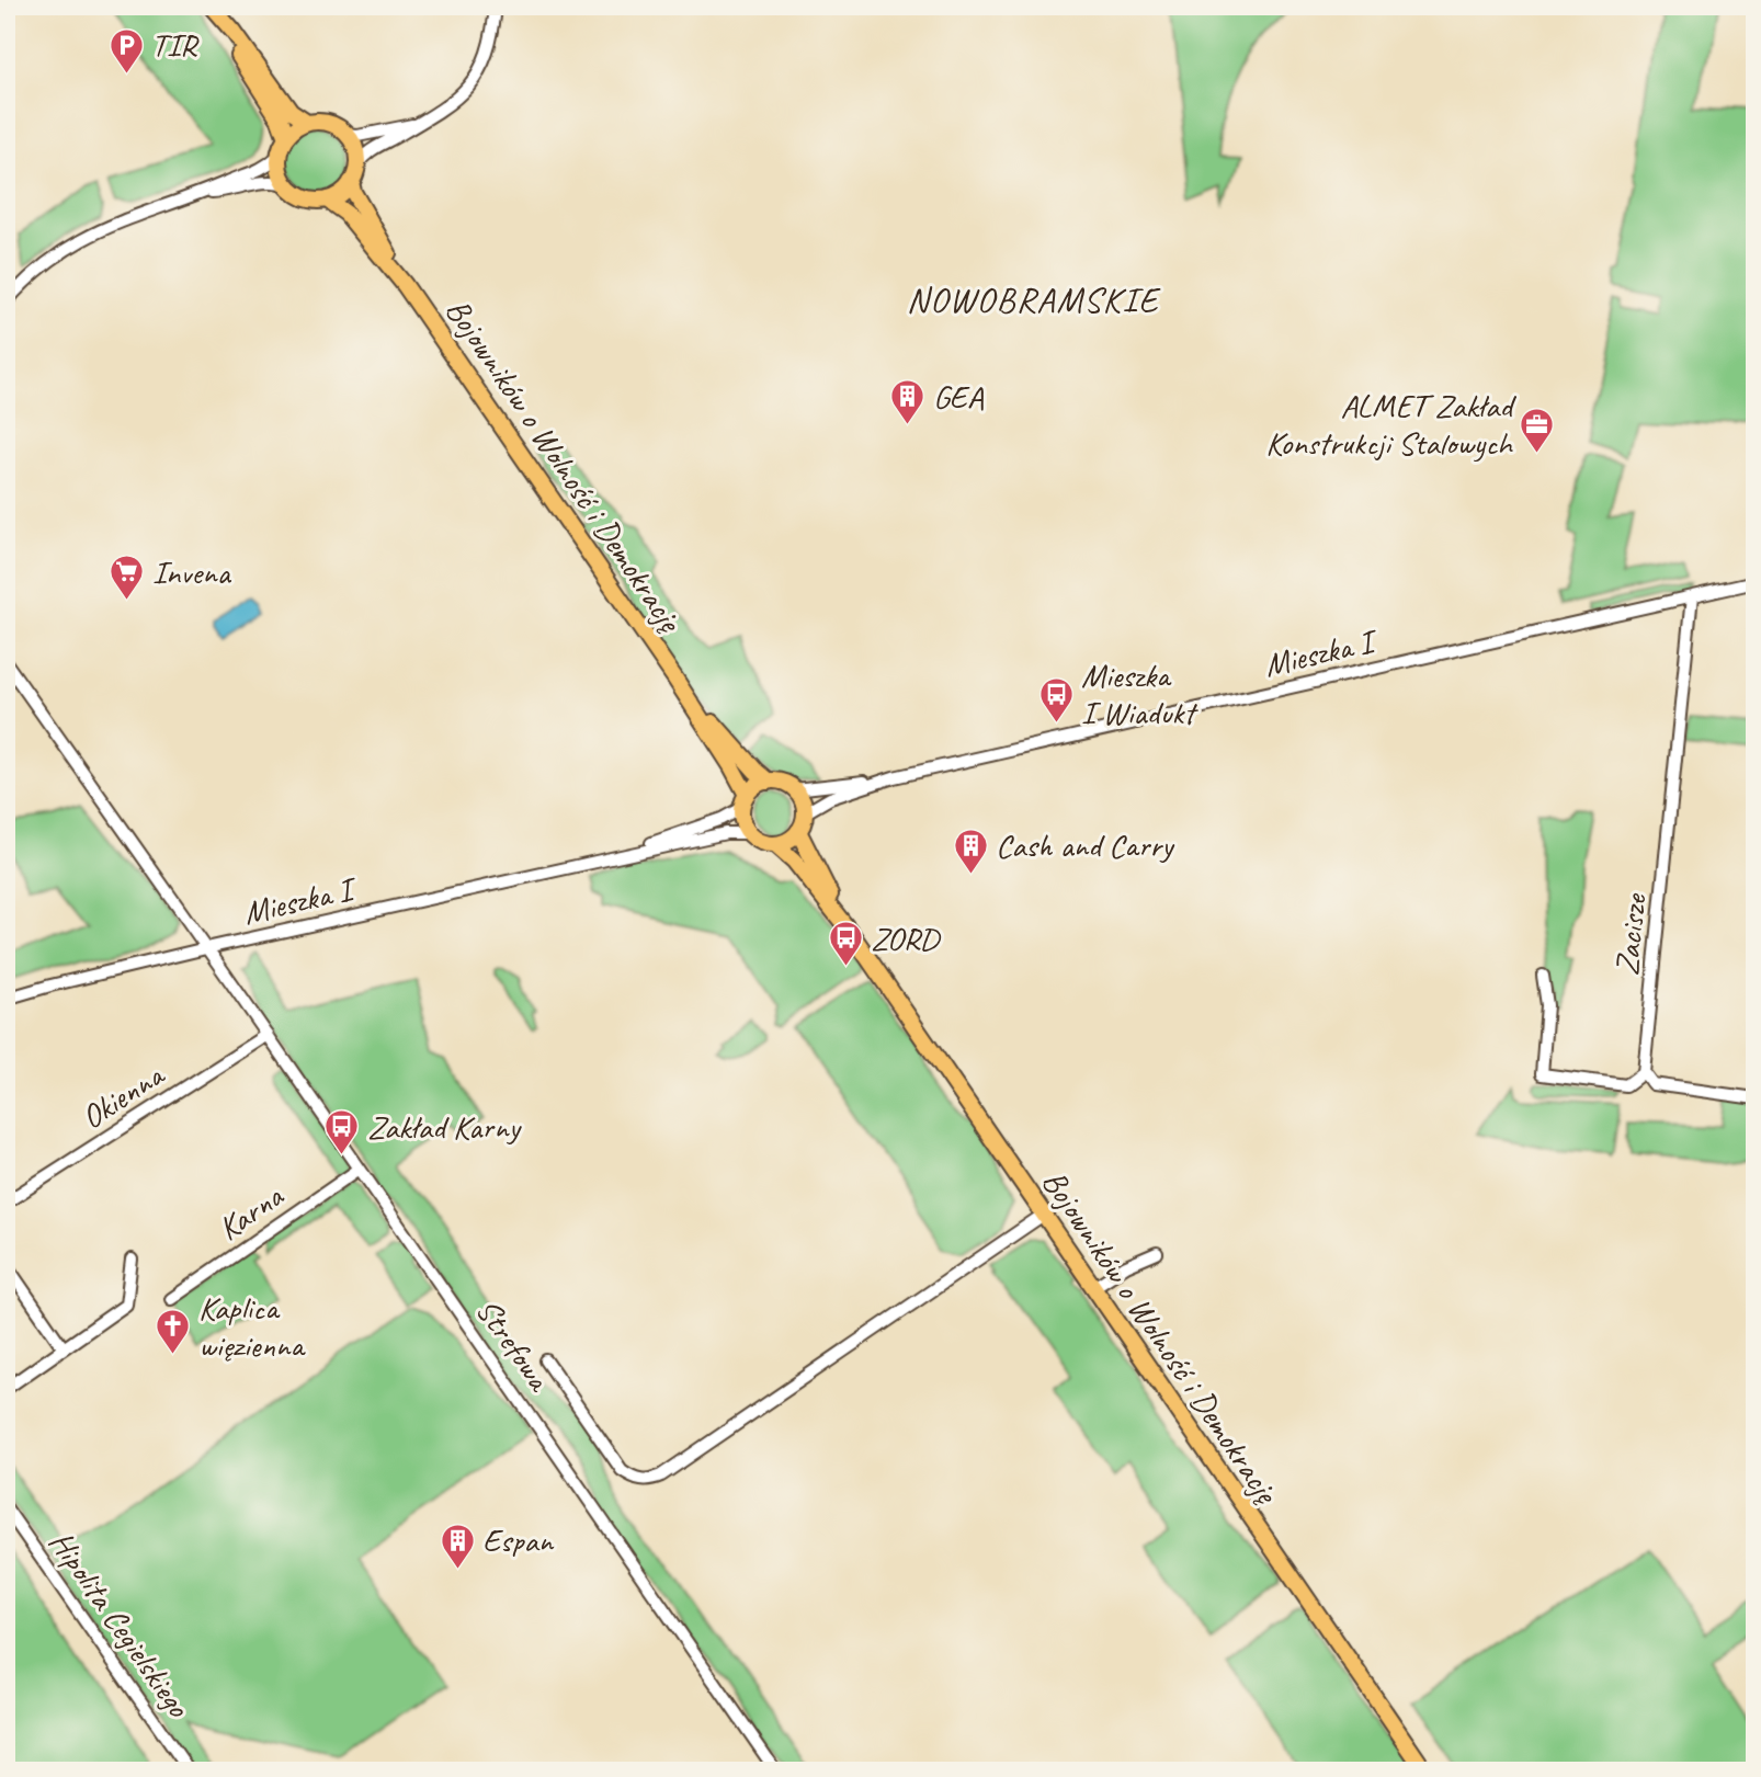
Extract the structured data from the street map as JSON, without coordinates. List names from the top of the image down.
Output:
{
  "streets": {
    "main road": ["Bojowników o Wolność i Demokrację"],
    "street": [
      "Mieszka I",
      "Zacisze",
      "Okienna",
      "Karna",
      "Strefowa",
      "Hipolita Cegielskiego"
    ]
  },
  "crossings": [
    ["Bojowników o Wolność i Demokrację", "Mieszka I"],
    ["Mieszka I", "Zacisze"],
    ["Mieszka I", "Strefowa"],
    ["Okienna", "Strefowa"],
    ["Karna", "Strefowa"]
  ],
  "districts": ["NOWOBRAMSKIE"],
  "places": {
    "parking": ["TIR"],
    "building": ["GEA", "Cash and Carry", "Espan"],
    "office": ["ALMET Zakład Konstrukcji Stalowych"],
    "supermarket": ["Invena"],
    "bus stop": ["Mieszka I Wiadukt", "ZORD", "Zakład Karny"],
    "church": ["Kaplica więzienna"]
  }
}
